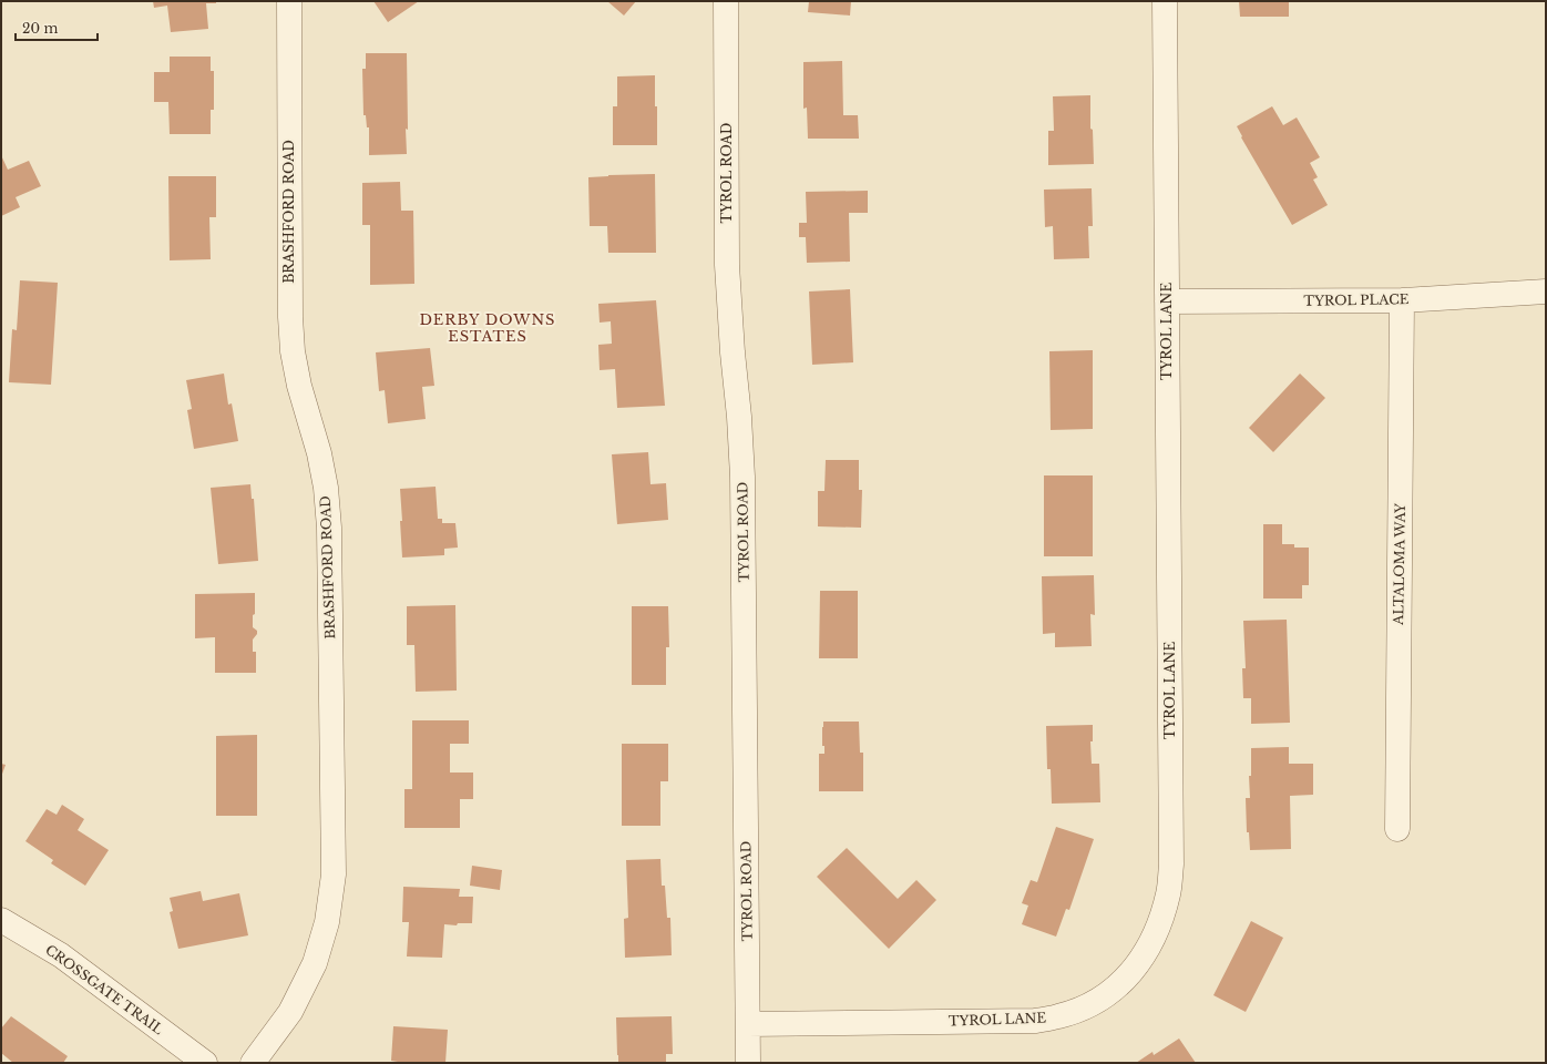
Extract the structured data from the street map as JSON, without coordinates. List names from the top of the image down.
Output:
{
  "streets": {
    "street": [
      "TYROL ROAD",
      "BRASHFORD ROAD",
      "TYROL PLACE",
      "TYROL LANE",
      "ALTALOMA WAY",
      "CROSSGATE TRAIL"
    ]
  },
  "crossings": [
    ["TYROL ROAD", "TYROL LANE"],
    ["TYROL PLACE", "TYROL LANE"],
    ["TYROL PLACE", "ALTALOMA WAY"]
  ],
  "districts": ["DERBY DOWNS ESTATES"],
  "scale_bar": "20 m"
}
